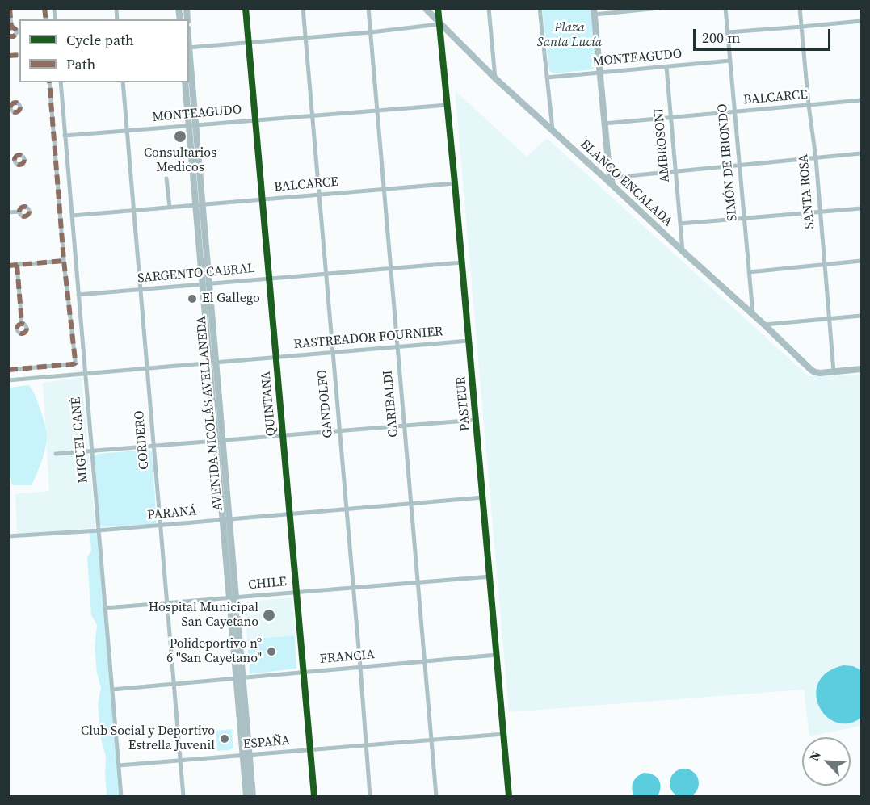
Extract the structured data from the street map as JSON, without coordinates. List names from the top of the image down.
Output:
{
  "streets": {
    "main road": ["BLANCO ENCALADA", "AVENIDA NICOLÁS AVELLANEDA"],
    "street": [
      "MONTEAGUDO",
      "BALCARCE",
      "AMBROSONI",
      "SIMÓN DE IRIONDO",
      "SANTA ROSA",
      "SARGENTO CABRAL",
      "RASTREADOR FOURNIER",
      "QUINTANA",
      "GANDOLFO",
      "GARIBALDI",
      "PASTEUR",
      "MIGUEL CANÉ",
      "CORDERO",
      "PARANÁ",
      "CHILE",
      "FRANCIA",
      "ESPAÑA"
    ]
  },
  "crossings": [
    ["MONTEAGUDO", "AMBROSONI"],
    ["MONTEAGUDO", "SIMÓN DE IRIONDO"],
    ["MONTEAGUDO", "QUINTANA"],
    ["MONTEAGUDO", "GANDOLFO"],
    ["MONTEAGUDO", "GARIBALDI"],
    ["MONTEAGUDO", "PASTEUR"],
    ["MONTEAGUDO", "AVENIDA NICOLÁS AVELLANEDA"],
    ["MONTEAGUDO", "MIGUEL CANÉ"],
    ["MONTEAGUDO", "CORDERO"],
    ["BALCARCE", "AMBROSONI"],
    ["BALCARCE", "SIMÓN DE IRIONDO"],
    ["BALCARCE", "SANTA ROSA"],
    ["BALCARCE", "QUINTANA"],
    ["BALCARCE", "GANDOLFO"],
    ["BALCARCE", "GARIBALDI"],
    ["BALCARCE", "PASTEUR"],
    ["BALCARCE", "AVENIDA NICOLÁS AVELLANEDA"],
    ["BALCARCE", "MIGUEL CANÉ"],
    ["BALCARCE", "CORDERO"],
    ["AMBROSONI", "BLANCO ENCALADA"],
    ["SIMÓN DE IRIONDO", "BLANCO ENCALADA"],
    ["BLANCO ENCALADA", "SANTA ROSA"],
    ["BLANCO ENCALADA", "PASTEUR"],
    ["SARGENTO CABRAL", "QUINTANA"],
    ["SARGENTO CABRAL", "GANDOLFO"],
    ["SARGENTO CABRAL", "GARIBALDI"],
    ["SARGENTO CABRAL", "PASTEUR"],
    ["SARGENTO CABRAL", "AVENIDA NICOLÁS AVELLANEDA"],
    ["SARGENTO CABRAL", "MIGUEL CANÉ"],
    ["SARGENTO CABRAL", "CORDERO"],
    ["RASTREADOR FOURNIER", "QUINTANA"],
    ["RASTREADOR FOURNIER", "GANDOLFO"],
    ["RASTREADOR FOURNIER", "GARIBALDI"],
    ["RASTREADOR FOURNIER", "PASTEUR"],
    ["RASTREADOR FOURNIER", "AVENIDA NICOLÁS AVELLANEDA"],
    ["RASTREADOR FOURNIER", "MIGUEL CANÉ"],
    ["RASTREADOR FOURNIER", "CORDERO"],
    ["QUINTANA", "PARANÁ"],
    ["QUINTANA", "CHILE"],
    ["QUINTANA", "FRANCIA"],
    ["QUINTANA", "ESPAÑA"],
    ["GANDOLFO", "PARANÁ"],
    ["GANDOLFO", "CHILE"],
    ["GANDOLFO", "FRANCIA"],
    ["GANDOLFO", "ESPAÑA"],
    ["GARIBALDI", "PARANÁ"],
    ["GARIBALDI", "CHILE"],
    ["GARIBALDI", "FRANCIA"],
    ["GARIBALDI", "ESPAÑA"],
    ["PASTEUR", "PARANÁ"],
    ["PASTEUR", "CHILE"],
    ["PASTEUR", "FRANCIA"],
    ["PASTEUR", "ESPAÑA"],
    ["AVENIDA NICOLÁS AVELLANEDA", "PARANÁ"],
    ["AVENIDA NICOLÁS AVELLANEDA", "CHILE"],
    ["AVENIDA NICOLÁS AVELLANEDA", "FRANCIA"],
    ["AVENIDA NICOLÁS AVELLANEDA", "ESPAÑA"],
    ["MIGUEL CANÉ", "PARANÁ"],
    ["MIGUEL CANÉ", "CHILE"],
    ["MIGUEL CANÉ", "FRANCIA"],
    ["MIGUEL CANÉ", "ESPAÑA"],
    ["CORDERO", "PARANÁ"],
    ["CORDERO", "CHILE"],
    ["CORDERO", "FRANCIA"],
    ["CORDERO", "ESPAÑA"]
  ],
  "parks": ["Plaza Santa Lucía"],
  "places": [
    "Consultarios Medicos",
    "El Gallego",
    "Hospital Municipal San Cayetano",
    "Polideportivo nº 6 \"San Cayetano\"",
    "Club Social y Deportivo Estrella Juvenil"
  ],
  "legend": ["Cycle path", "Path"],
  "scale_bar": "200 m",
  "north": "top left"
}
